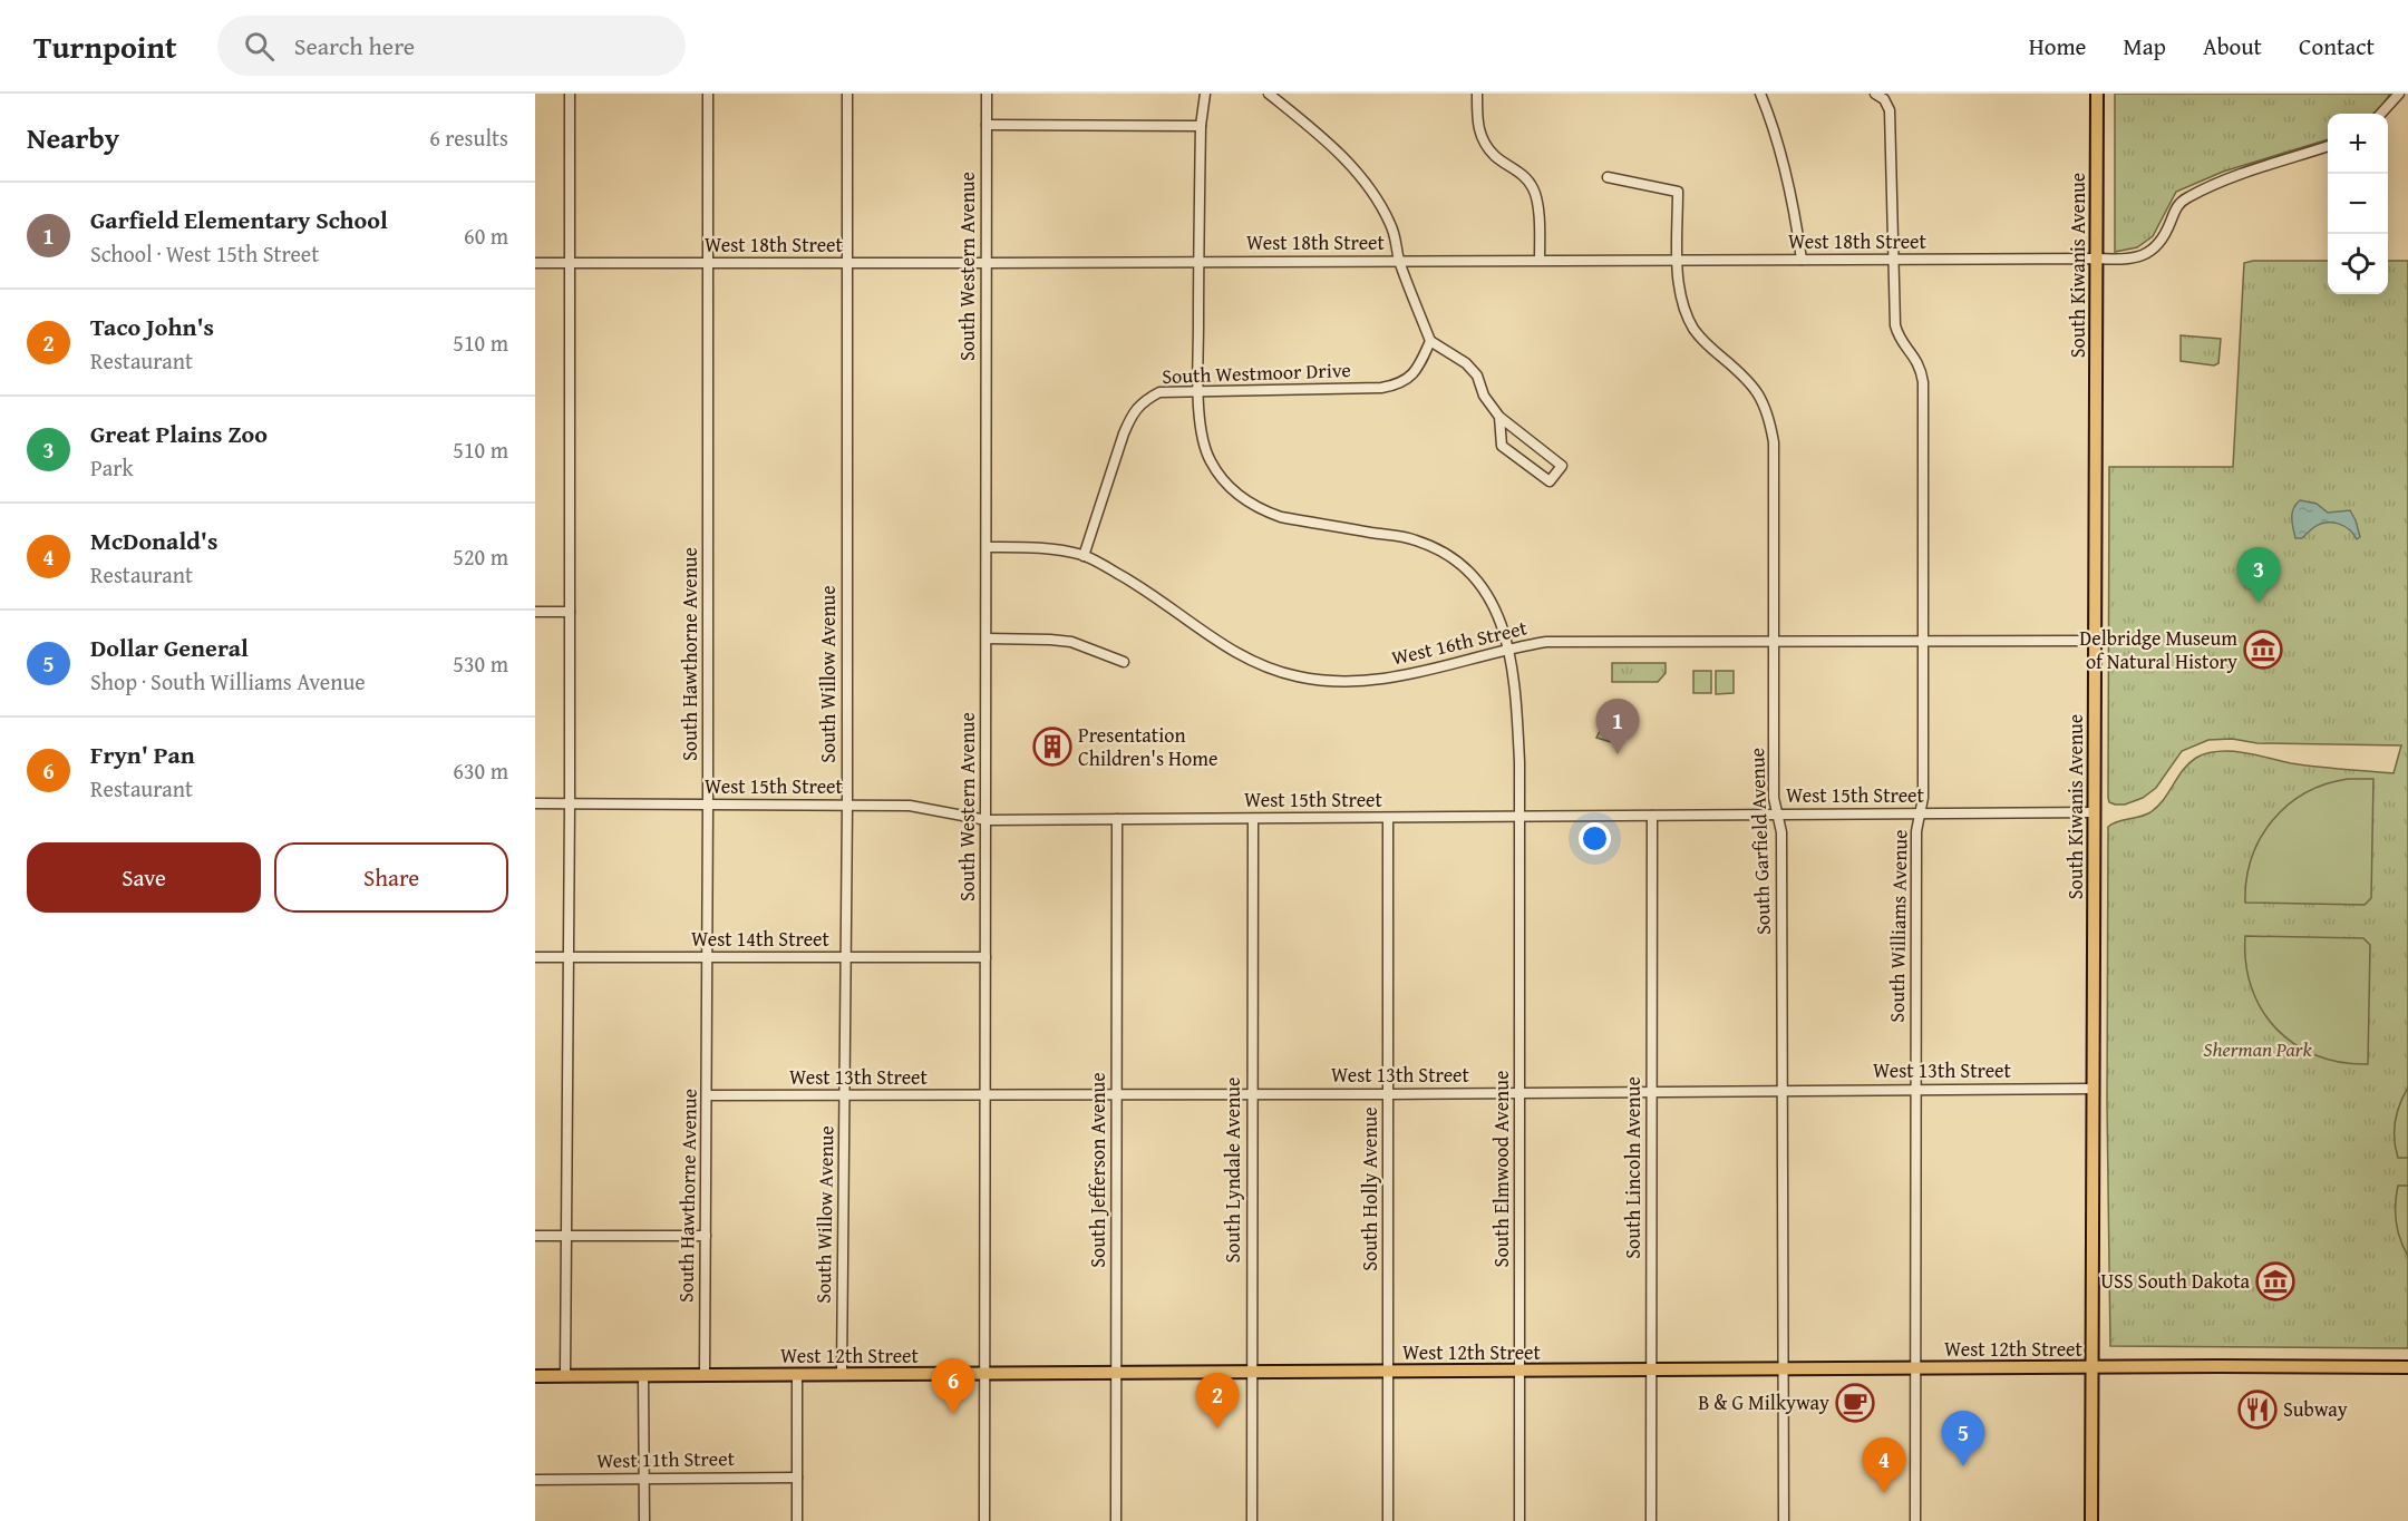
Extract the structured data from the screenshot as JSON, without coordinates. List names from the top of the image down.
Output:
{
  "streets": {
    "main road": ["South Kiwanis Avenue", "West 12th Street"],
    "street": [
      "West 18th Street",
      "South Western Avenue",
      "South Westmoor Drive",
      "West 16th Street",
      "South Hawthorne Avenue",
      "South Willow Avenue",
      "West 15th Street",
      "South Garfield Avenue",
      "South Williams Avenue",
      "West 14th Street",
      "West 13th Street",
      "South Lincoln Avenue",
      "South Elmwood Avenue",
      "South Jefferson Avenue",
      "South Lyndale Avenue",
      "South Holly Avenue",
      "West 11th Street"
    ]
  },
  "crossings": [
    ["West 18th Street", "South Kiwanis Avenue"],
    ["West 18th Street", "South Western Avenue"],
    ["West 18th Street", "South Hawthorne Avenue"],
    ["West 18th Street", "South Willow Avenue"],
    ["West 18th Street", "South Garfield Avenue"],
    ["West 18th Street", "South Williams Avenue"],
    ["West 18th Street", "South Elmwood Avenue"],
    ["South Kiwanis Avenue", "West 16th Street"],
    ["South Kiwanis Avenue", "West 15th Street"],
    ["South Kiwanis Avenue", "West 13th Street"],
    ["South Kiwanis Avenue", "West 12th Street"],
    ["South Western Avenue", "West 16th Street"],
    ["South Western Avenue", "West 15th Street"],
    ["South Western Avenue", "West 14th Street"],
    ["South Western Avenue", "West 13th Street"],
    ["South Western Avenue", "West 12th Street"],
    ["South Westmoor Drive", "West 16th Street"],
    ["South Westmoor Drive", "South Elmwood Avenue"],
    ["West 16th Street", "South Garfield Avenue"],
    ["West 16th Street", "South Williams Avenue"],
    ["West 16th Street", "South Elmwood Avenue"],
    ["South Hawthorne Avenue", "West 15th Street"],
    ["South Hawthorne Avenue", "West 14th Street"],
    ["South Hawthorne Avenue", "West 13th Street"],
    ["South Hawthorne Avenue", "West 12th Street"],
    ["South Willow Avenue", "West 15th Street"],
    ["South Willow Avenue", "West 14th Street"],
    ["South Willow Avenue", "West 13th Street"],
    ["South Willow Avenue", "West 12th Street"],
    ["West 15th Street", "South Garfield Avenue"],
    ["West 15th Street", "South Williams Avenue"],
    ["West 15th Street", "South Lincoln Avenue"],
    ["West 15th Street", "South Elmwood Avenue"],
    ["West 15th Street", "South Jefferson Avenue"],
    ["West 15th Street", "South Lyndale Avenue"],
    ["West 15th Street", "South Holly Avenue"],
    ["South Garfield Avenue", "West 13th Street"],
    ["South Garfield Avenue", "West 12th Street"],
    ["South Williams Avenue", "West 13th Street"],
    ["South Williams Avenue", "West 12th Street"],
    ["West 13th Street", "South Lincoln Avenue"],
    ["West 13th Street", "South Elmwood Avenue"],
    ["West 13th Street", "South Jefferson Avenue"],
    ["West 13th Street", "South Lyndale Avenue"],
    ["West 13th Street", "South Holly Avenue"],
    ["South Lincoln Avenue", "West 12th Street"],
    ["South Elmwood Avenue", "West 12th Street"],
    ["South Jefferson Avenue", "West 12th Street"],
    ["South Lyndale Avenue", "West 12th Street"],
    ["South Holly Avenue", "West 12th Street"]
  ],
  "parks": ["Sherman Park"],
  "places": {
    "museum": ["Delbridge Museum of Natural History", "USS South Dakota"],
    "building": ["Presentation Children's Home"],
    "cafe": ["B & G Milkyway"],
    "restaurant": ["Subway"]
  },
  "page": {
    "header": "Turnpoint",
    "search": "Search here",
    "nav": [
      "Home",
      "Map",
      "About",
      "Contact"
    ],
    "heading": ["Nearby", "6 results"],
    "map_buttons": ["+", "−"],
    "list": [
      {
        "mark": "1",
        "name": "Garfield Elementary School",
        "note": "School · West 15th Street",
        "value": "60 m"
      },
      {
        "mark": "2",
        "name": "Taco John's",
        "note": "Restaurant",
        "value": "510 m"
      },
      {
        "mark": "3",
        "name": "Great Plains Zoo",
        "note": "Park",
        "value": "510 m"
      },
      {
        "mark": "4",
        "name": "McDonald's",
        "note": "Restaurant",
        "value": "520 m"
      },
      {
        "mark": "5",
        "name": "Dollar General",
        "note": "Shop · South Williams Avenue",
        "value": "530 m"
      },
      {
        "mark": "6",
        "name": "Fryn' Pan",
        "note": "Restaurant",
        "value": "630 m"
      }
    ],
    "pins": [
      "3",
      "1",
      "6",
      "2",
      "5",
      "4"
    ],
    "buttons": ["Save", "Share"]
  }
}
